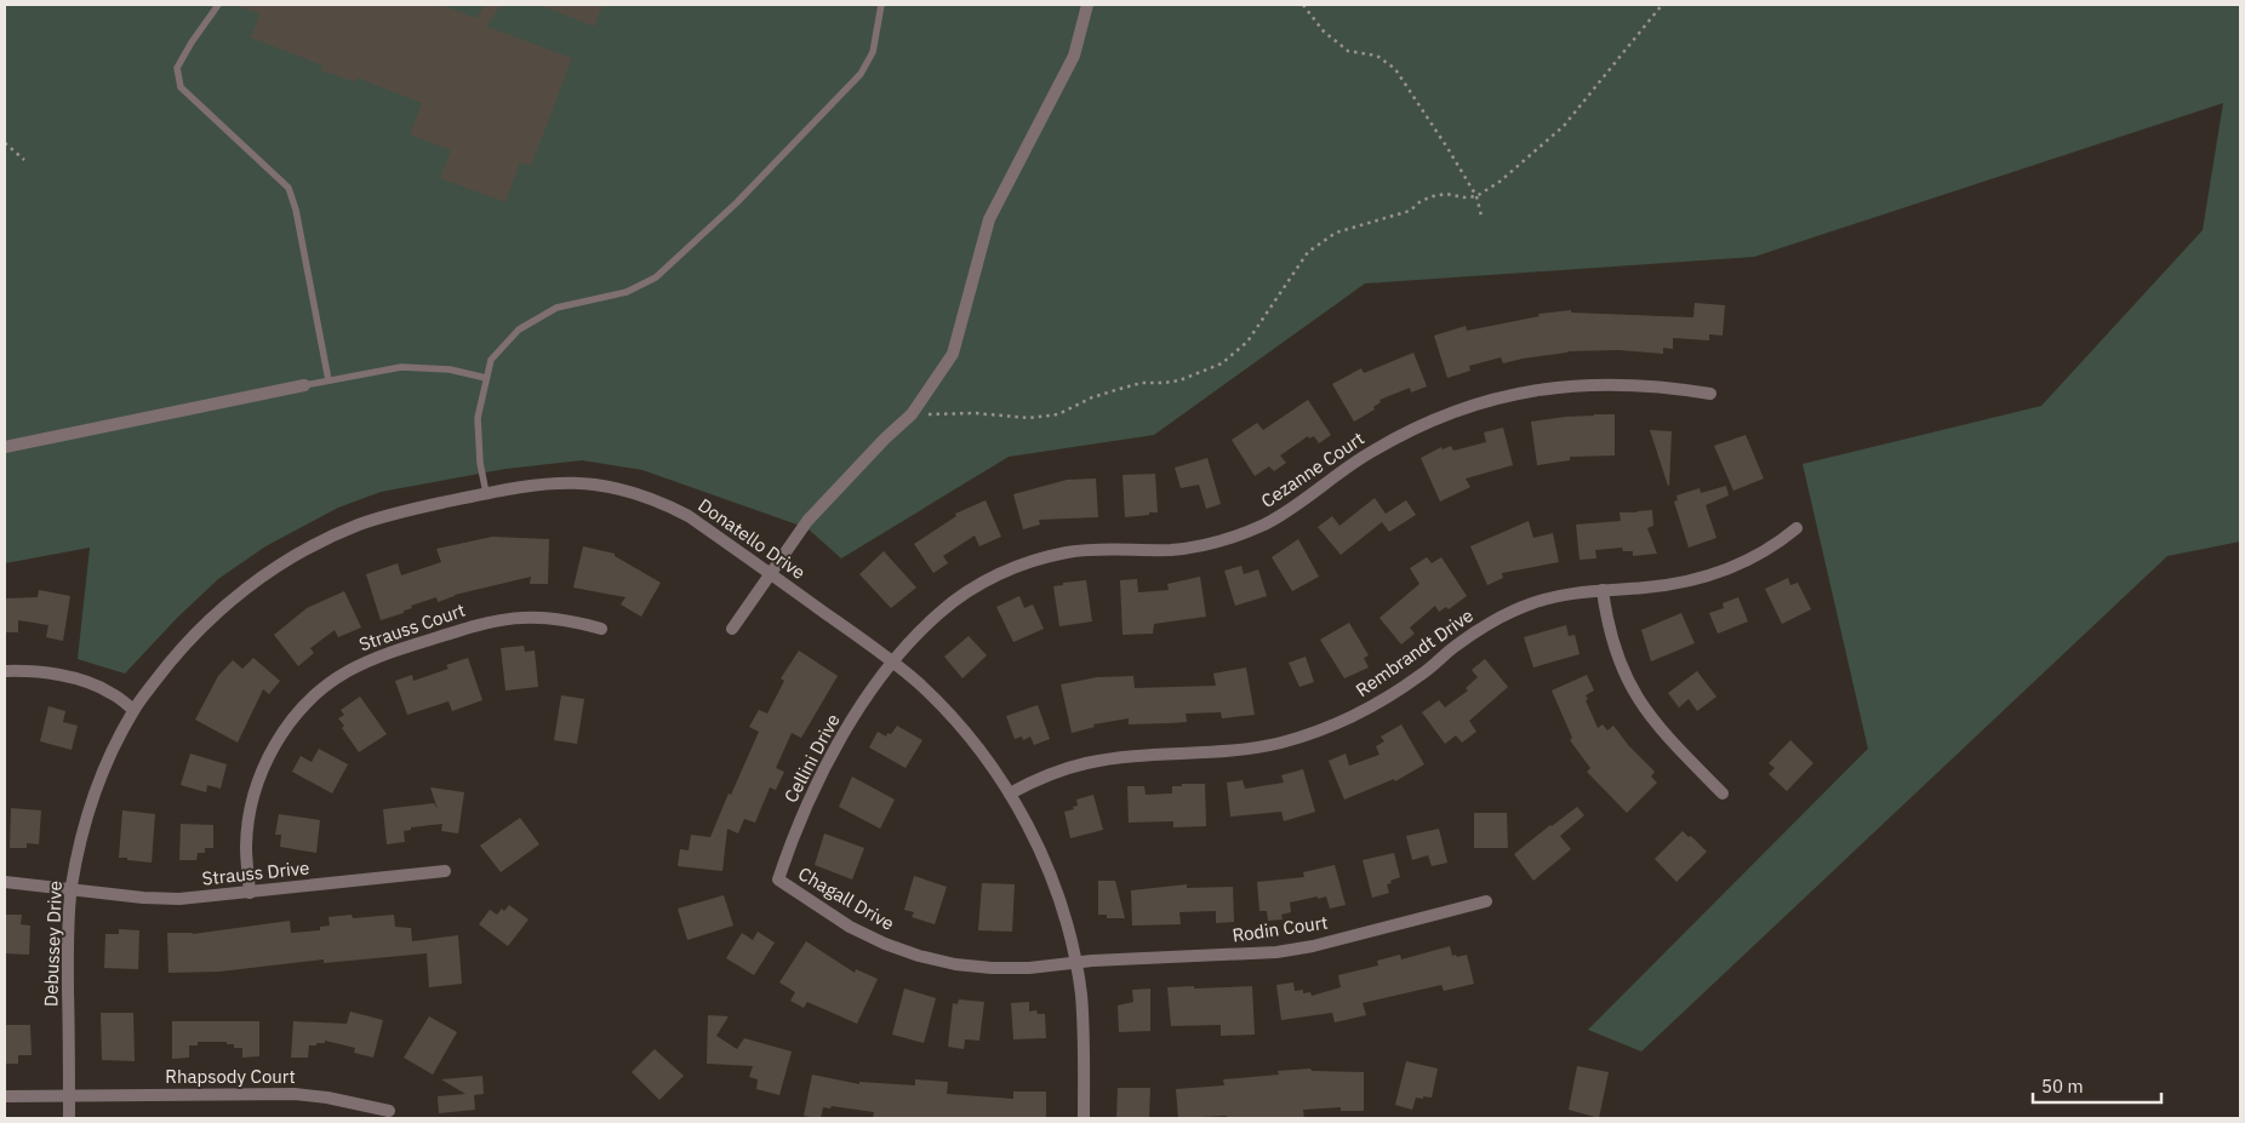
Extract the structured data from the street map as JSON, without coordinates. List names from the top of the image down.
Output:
{
  "streets": {
    "street": [
      "Cezanne Court",
      "Donatello Drive",
      "Strauss Court",
      "Rembrandt Drive",
      "Cellini Drive",
      "Strauss Drive",
      "Chagall Drive",
      "Rodin Court",
      "Debussey Drive",
      "Rhapsody Court"
    ]
  },
  "crossings": [
    ["Cezanne Court", "Donatello Drive"],
    ["Cezanne Court", "Cellini Drive"],
    ["Donatello Drive", "Rembrandt Drive"],
    ["Donatello Drive", "Cellini Drive"],
    ["Donatello Drive", "Chagall Drive"],
    ["Donatello Drive", "Rodin Court"],
    ["Donatello Drive", "Debussey Drive"],
    ["Strauss Court", "Strauss Drive"],
    ["Cellini Drive", "Chagall Drive"],
    ["Strauss Drive", "Debussey Drive"],
    ["Chagall Drive", "Rodin Court"],
    ["Debussey Drive", "Rhapsody Court"]
  ],
  "scale_bar": "50 m"
}
